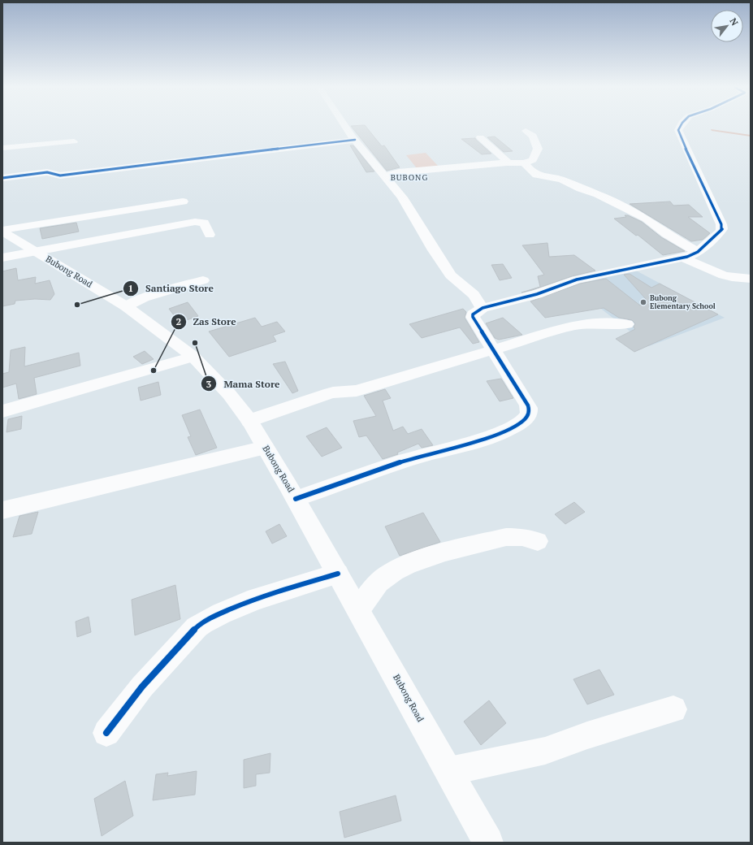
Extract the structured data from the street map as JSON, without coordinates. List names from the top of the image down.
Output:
{
  "streets": {
    "street": ["Bubong Road"]
  },
  "districts": ["BUBONG"],
  "places": [
    "Bubong Elementary School",
    "Santiago Store",
    "Mama Store",
    "Zas Store"
  ],
  "north": "top right"
}
